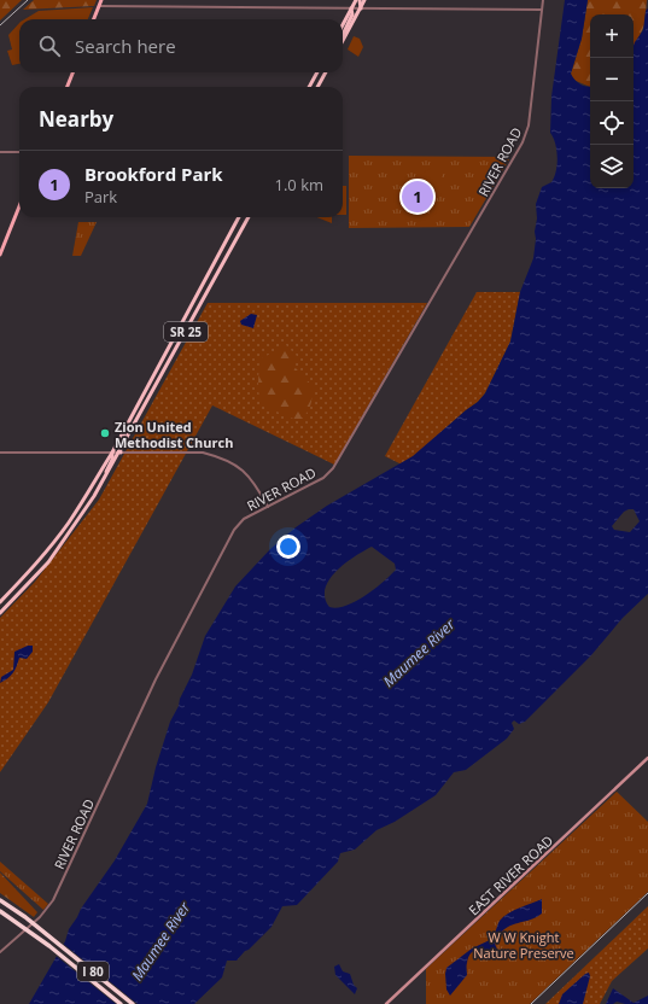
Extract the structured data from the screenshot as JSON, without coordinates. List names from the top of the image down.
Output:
{
  "streets": {
    "highway": ["SR 25", "I 80"],
    "main road": ["EAST RIVER ROAD"],
    "street": ["RIVER ROAD"]
  },
  "water": ["Maumee River"],
  "parks": ["W W Knight Nature Preserve"],
  "places": ["Zion United Methodist Church"],
  "page": {
    "map_buttons": ["+", "−"],
    "search": "Search here",
    "heading": "Nearby",
    "list": [
      {
        "mark": "1",
        "name": "Brookford Park",
        "note": "Park",
        "value": "1.0 km"
      }
    ],
    "pins": "1"
  }
}
